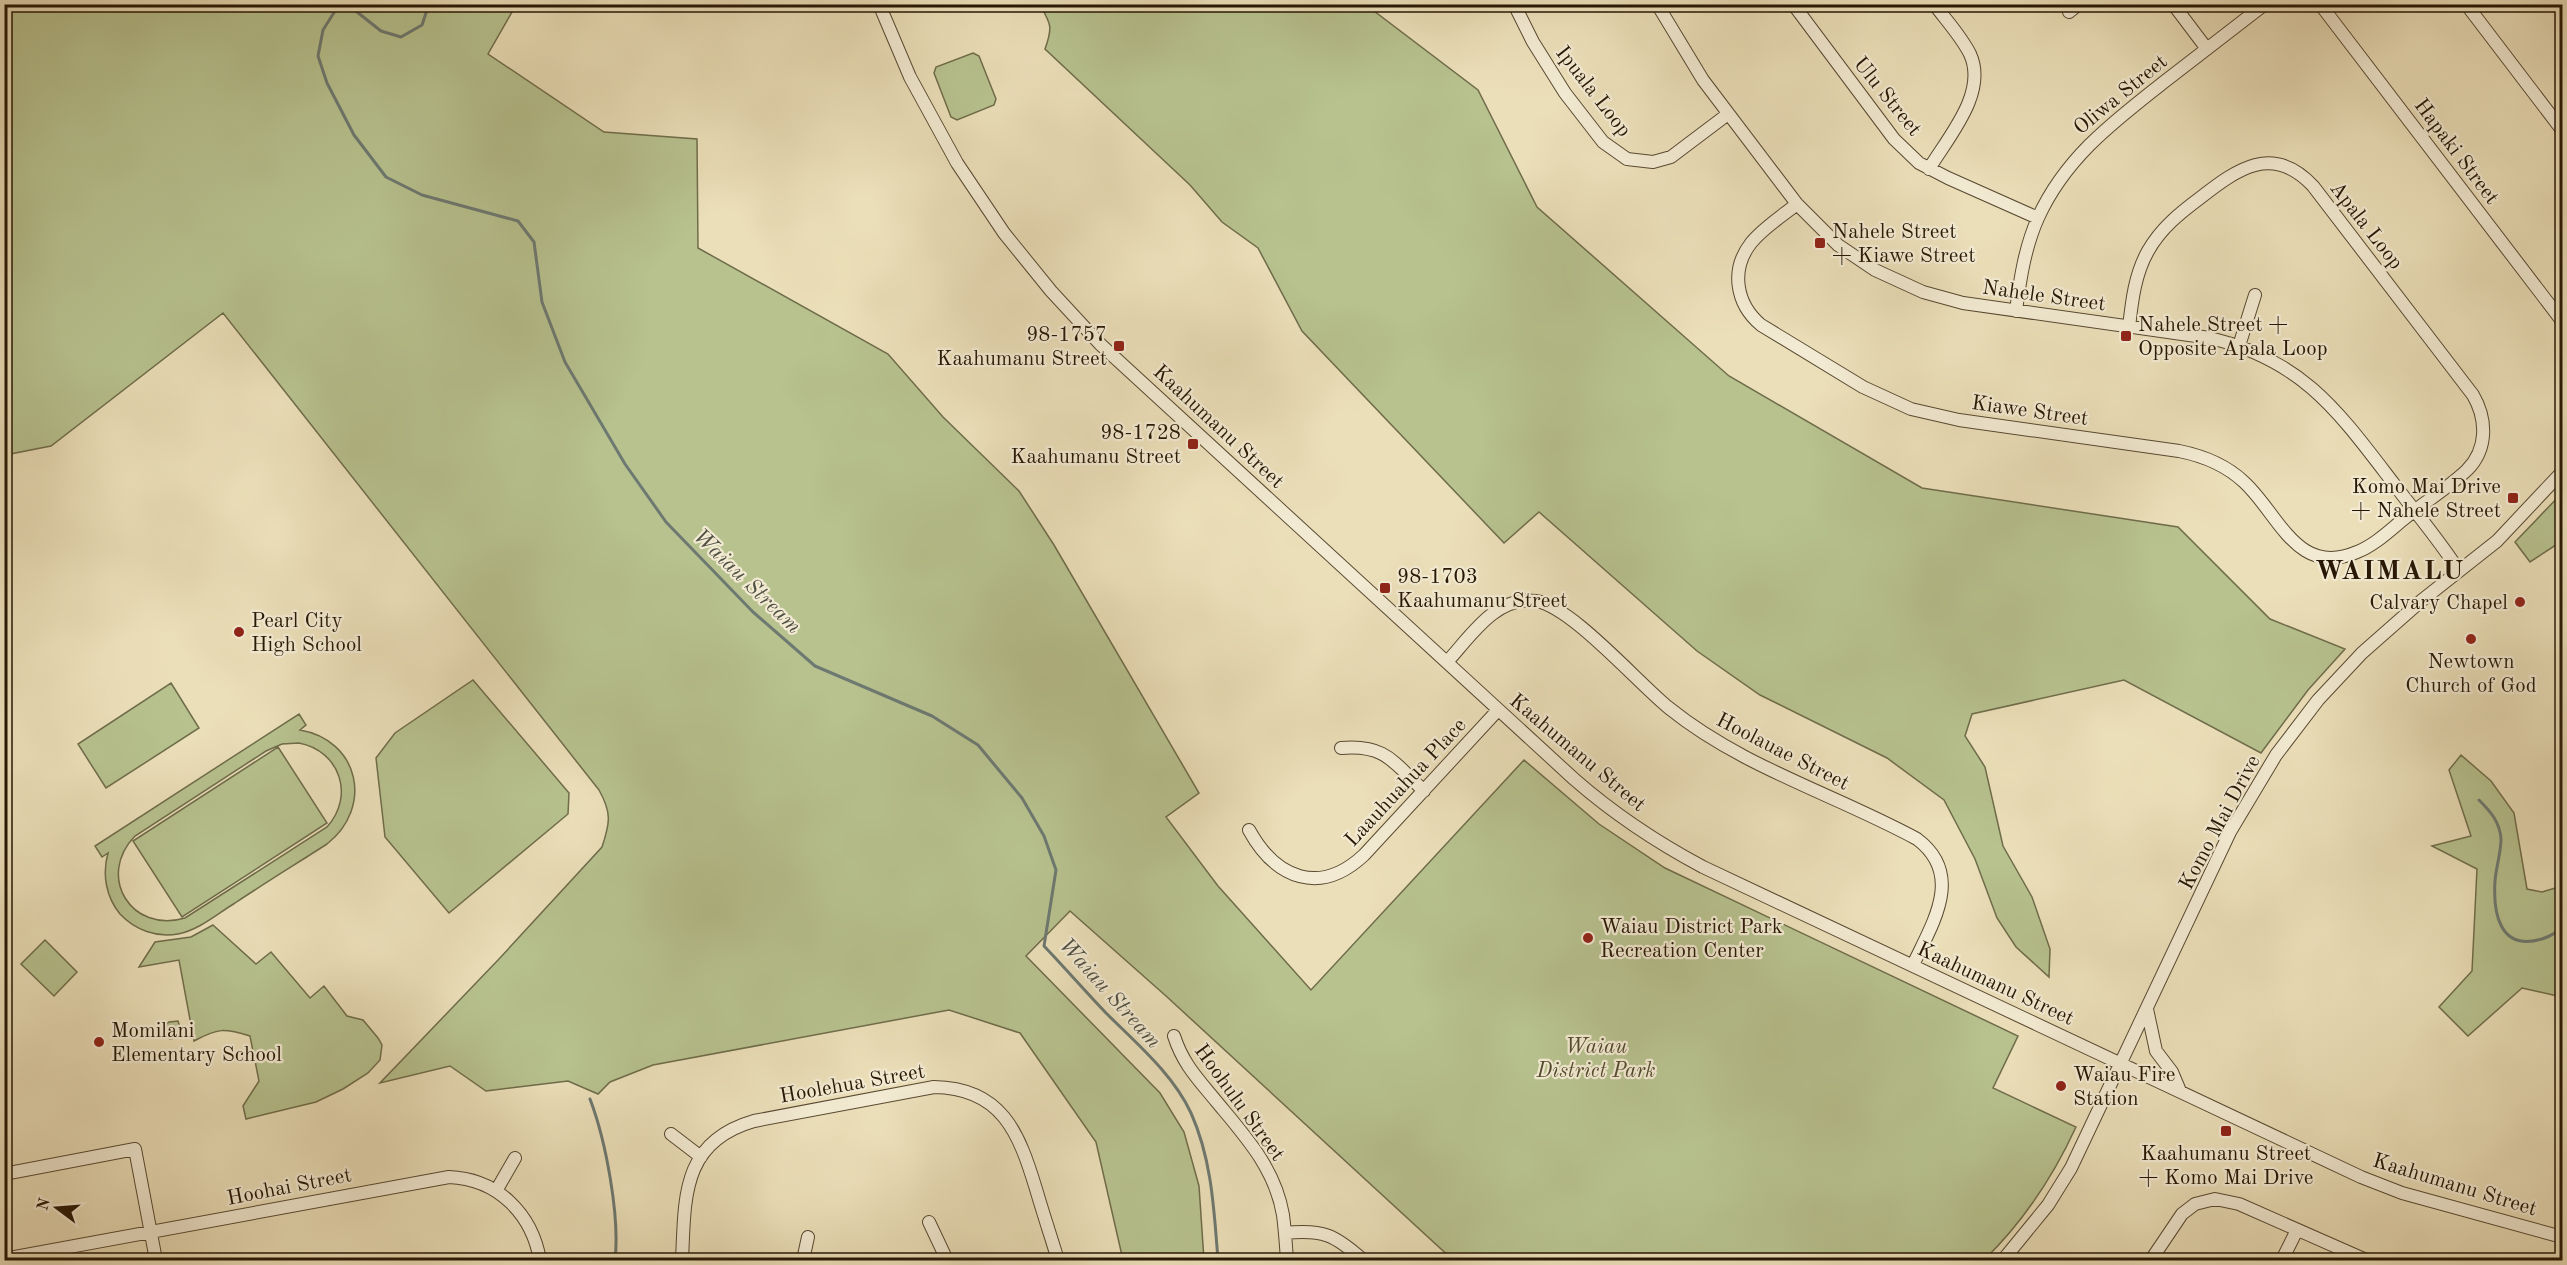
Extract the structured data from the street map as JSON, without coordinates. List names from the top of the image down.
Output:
{
  "streets": {
    "street": [
      "Ipuala Loop",
      "Oliwa Street",
      "Ulu Street",
      "Hapaki Street",
      "Apala Loop",
      "Nahele Street",
      "Kiawe Street",
      "Kaahumanu Street",
      "Hoolauae Street",
      "Laauhuahua Place",
      "Komo Mai Drive",
      "Hoolehua Street",
      "Hoohulu Street",
      "Hoohai Street"
    ]
  },
  "crossings": [
    ["Ipuala Loop", "Nahele Street"],
    ["Oliwa Street", "Ulu Street"],
    ["Oliwa Street", "Nahele Street"],
    ["Apala Loop", "Nahele Street"],
    ["Apala Loop", "Kiawe Street"],
    ["Nahele Street", "Kiawe Street"],
    ["Nahele Street", "Komo Mai Drive"],
    ["Kaahumanu Street", "Hoolauae Street"],
    ["Kaahumanu Street", "Laauhuahua Place"],
    ["Kaahumanu Street", "Komo Mai Drive"]
  ],
  "districts": ["WAIMALU"],
  "water": ["Waiau Stream"],
  "parks": ["Waiau District Park"],
  "places": {
    "transit": [
      "Nahele Street + Kiawe Street",
      "Nahele Street + Opposite Apala Loop",
      "98-1757 Kaahumanu Street",
      "98-1728 Kaahumanu Street",
      "Komo Mai Drive + Nahele Street",
      "98-1703 Kaahumanu Street",
      "Kaahumanu Street + Komo Mai Drive"
    ],
    "other": [
      "Calvary Chapel",
      "Pearl City High School",
      "Newtown Church of God",
      "Waiau District Park Recreation Center",
      "Momilani Elementary School",
      "Waiau Fire Station"
    ]
  },
  "north": "left"
}
